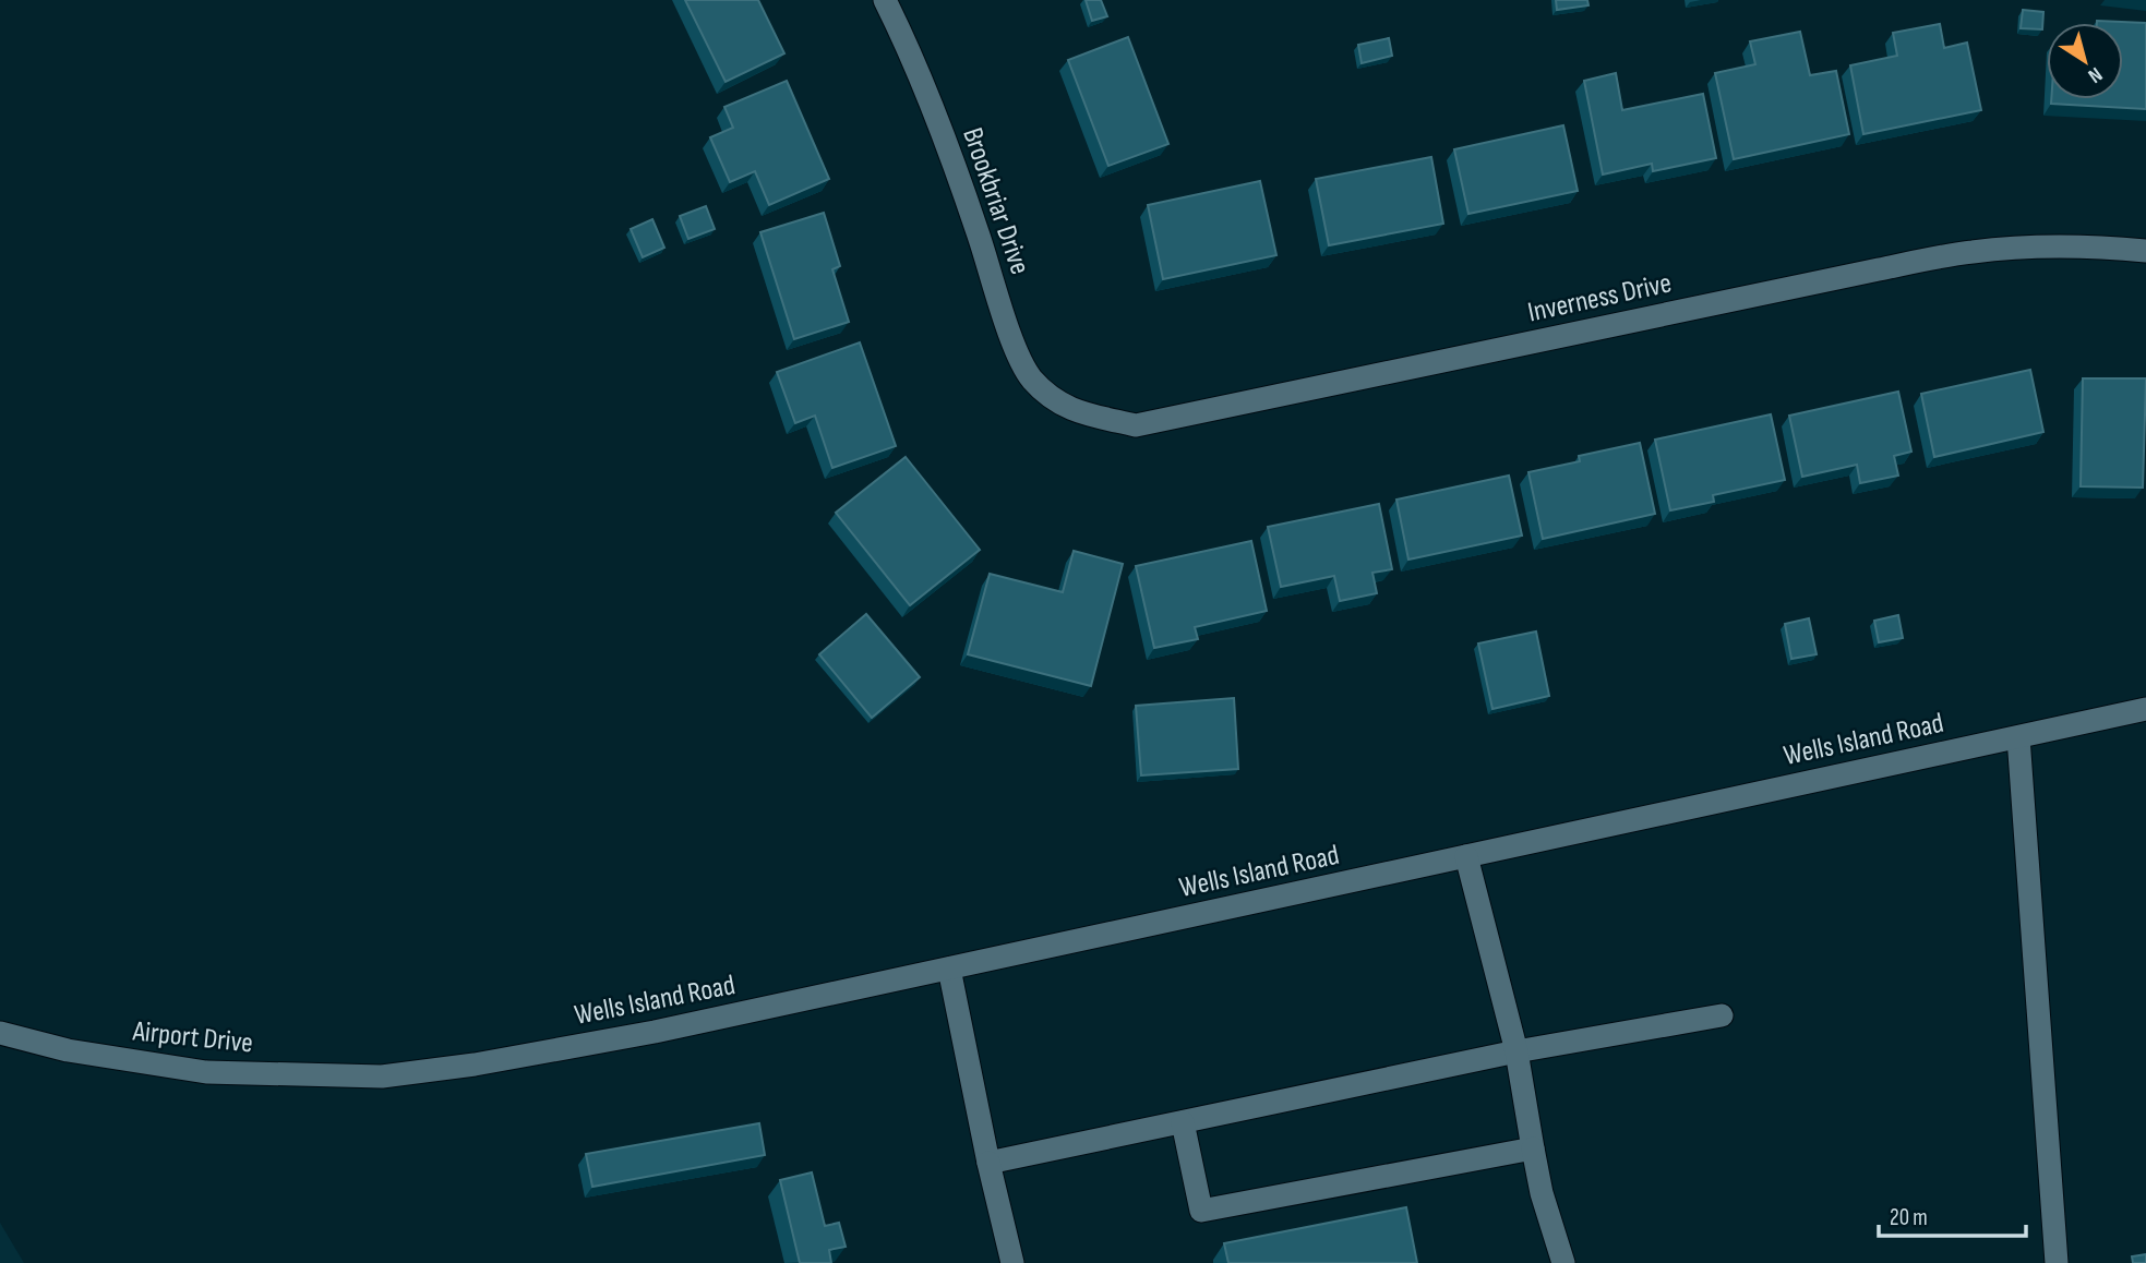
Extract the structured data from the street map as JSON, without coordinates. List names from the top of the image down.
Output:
{
  "streets": {
    "street": [
      "Brookbriar Drive",
      "Inverness Drive",
      "Wells Island Road",
      "Airport Drive"
    ]
  },
  "crossings": [
    ["Brookbriar Drive", "Inverness Drive"],
    ["Wells Island Road", "Airport Drive"]
  ],
  "scale_bar": "20 m",
  "north": "bottom right"
}
